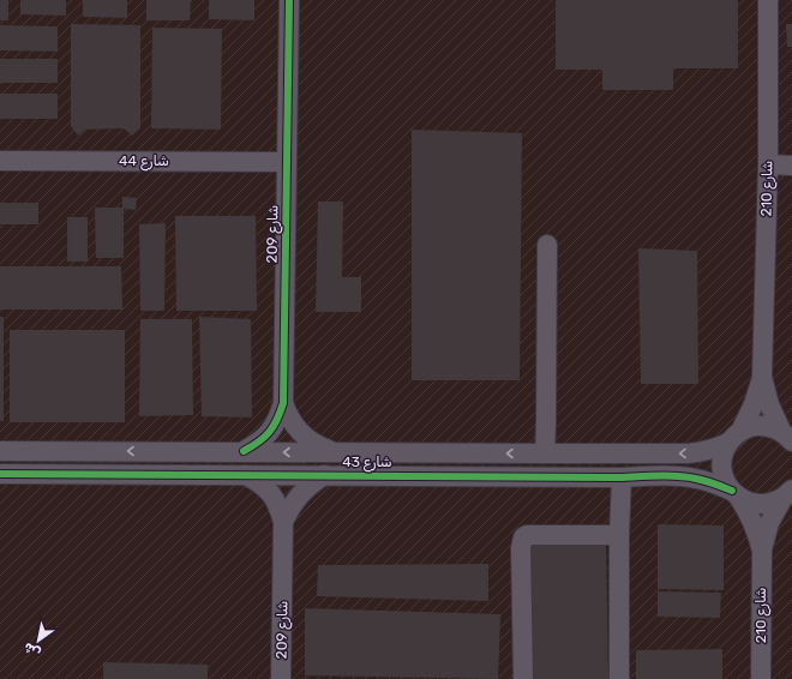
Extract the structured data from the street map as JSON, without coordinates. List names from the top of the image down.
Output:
{
  "streets": {
    "street": [
      "شارع 44",
      "شارع 210",
      "شارع 209",
      "شارع 43"
    ]
  },
  "crossings": [
    ["شارع 44", "شارع 209"],
    ["شارع 210", "شارع 43"],
    ["شارع 209", "شارع 43"]
  ],
  "north": "bottom left"
}
